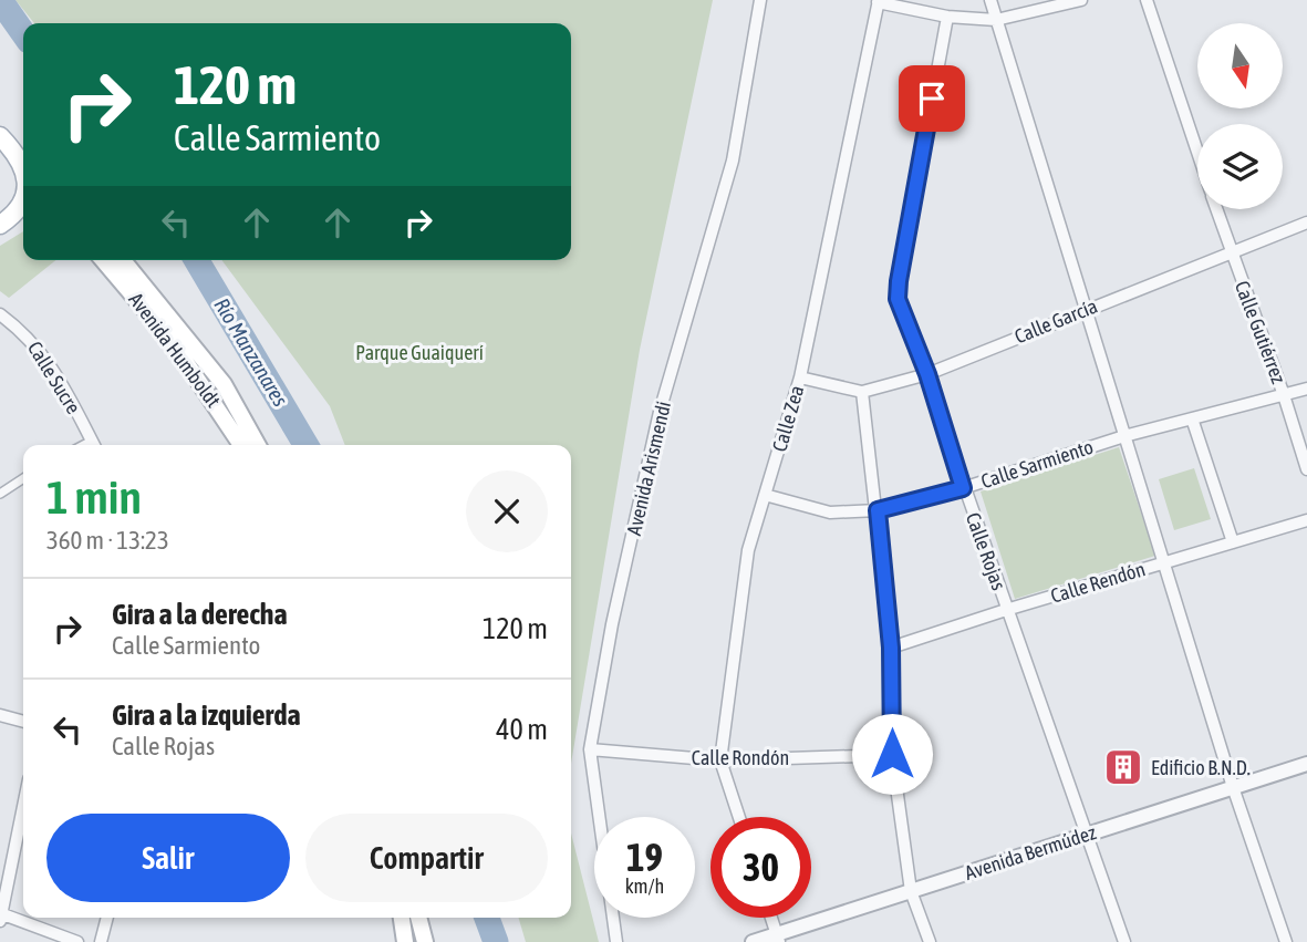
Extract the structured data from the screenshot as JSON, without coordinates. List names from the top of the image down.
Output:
{
  "streets": {
    "main road": ["Avenida Humboldt"],
    "street": [
      "Calle García",
      "Calle Gutiérrez",
      "Calle Sucre",
      "Calle Zea",
      "Calle Sarmiento",
      "Avenida Arismendi",
      "Calle Rojas",
      "Calle Rendón",
      "Calle Rondón",
      "Avenida Bermúdez"
    ]
  },
  "crossings": [
    ["Calle García", "Calle Gutiérrez"],
    ["Calle García", "Calle Zea"],
    ["Calle García", "Calle Rojas"],
    ["Calle Gutiérrez", "Calle Sarmiento"],
    ["Calle Zea", "Calle Sarmiento"],
    ["Calle Zea", "Calle Rondón"],
    ["Calle Sarmiento", "Calle Rojas"],
    ["Avenida Arismendi", "Calle Rondón"],
    ["Calle Rojas", "Calle Rendón"],
    ["Calle Rojas", "Avenida Bermúdez"]
  ],
  "water": ["Río Manzanares"],
  "parks": ["Parque Guaiquerí"],
  "places": {
    "building": ["Edificio B.N.D."]
  },
  "north": "bottom",
  "page": {
    "turn": ["120 m", "Calle Sarmiento"],
    "heading": ["1 min", "360 m · 13:23"],
    "list": [
      {
        "name": "Gira a la derecha",
        "note": "Calle Sarmiento",
        "value": "120 m"
      },
      {
        "name": "Gira a la izquierda",
        "note": "Calle Rojas",
        "value": "40 m"
      }
    ],
    "buttons": ["Salir", "Compartir"],
    "speed": "19 km/h",
    "limit": "30"
  }
}
